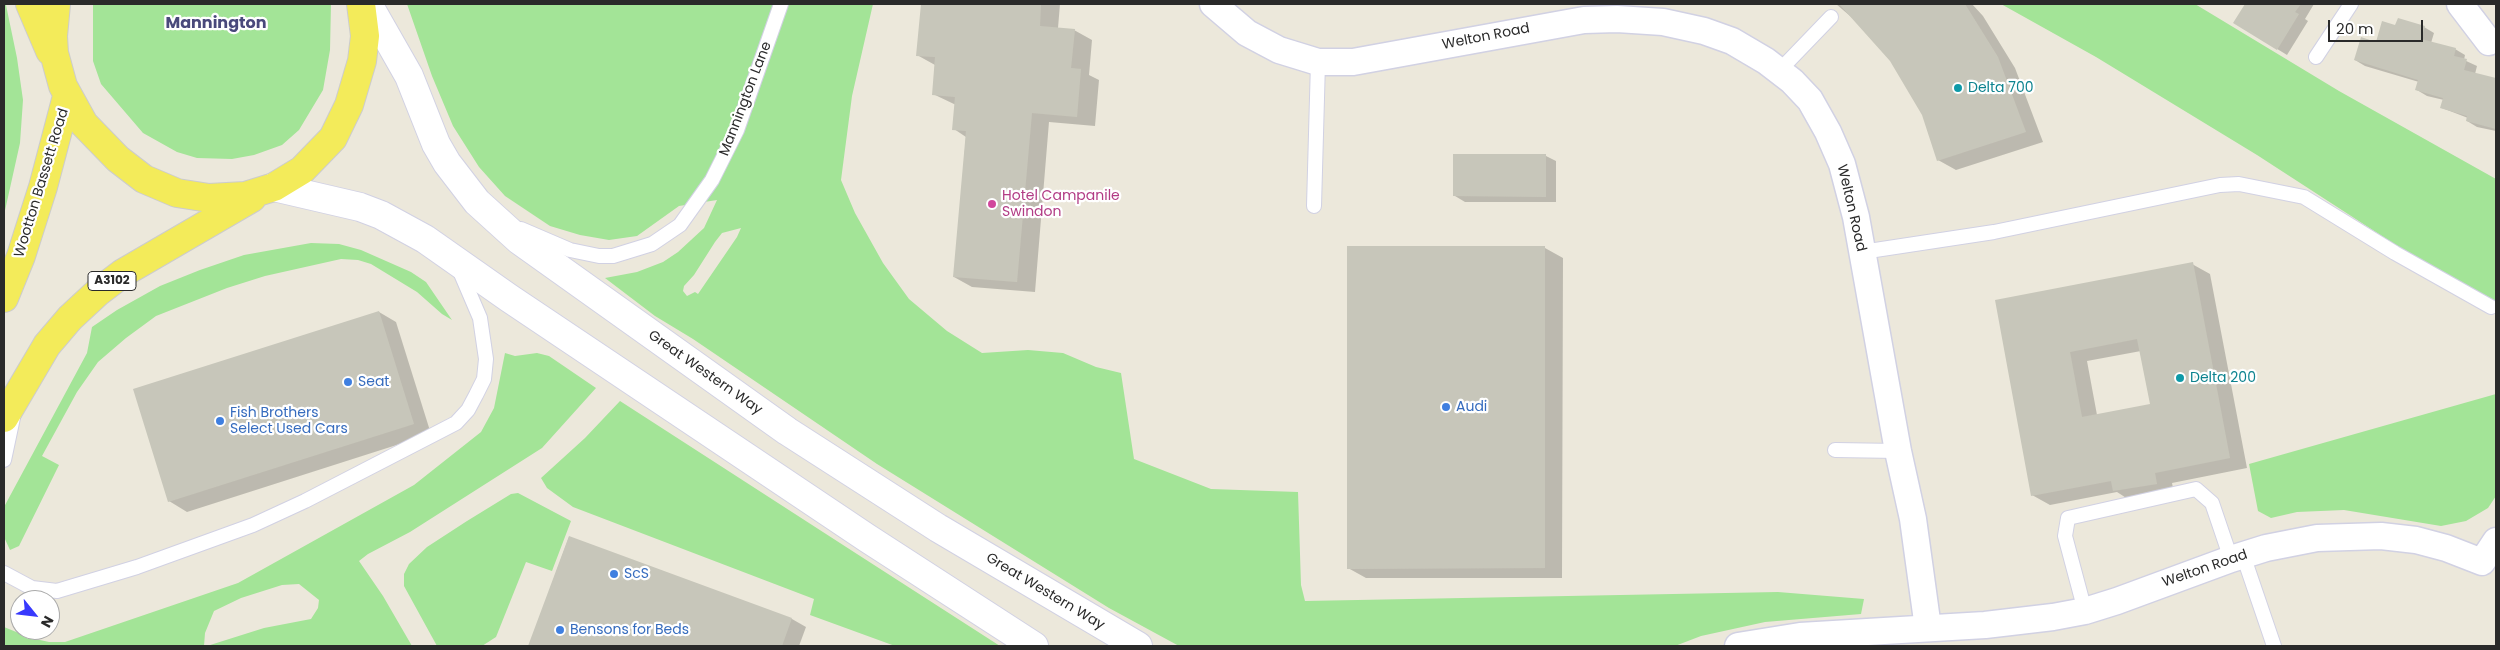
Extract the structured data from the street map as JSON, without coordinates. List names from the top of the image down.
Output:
{
  "streets": {
    "main road": ["Wootton Bassett Road", "A3102", "Great Western Way"],
    "street": ["Welton Road"],
    "lane": ["Mannington Lane"]
  },
  "crossings": [
    ["Mannington Lane", "Great Western Way"]
  ],
  "districts": ["Mannington"],
  "places": [
    "Delta 700",
    "Hotel Campanile Swindon",
    "Delta 200",
    "Seat",
    "Audi",
    "Fish Brothers Select Used Cars",
    "ScS",
    "Bensons for Beds"
  ],
  "scale_bar": "20 m",
  "north": "bottom right"
}
